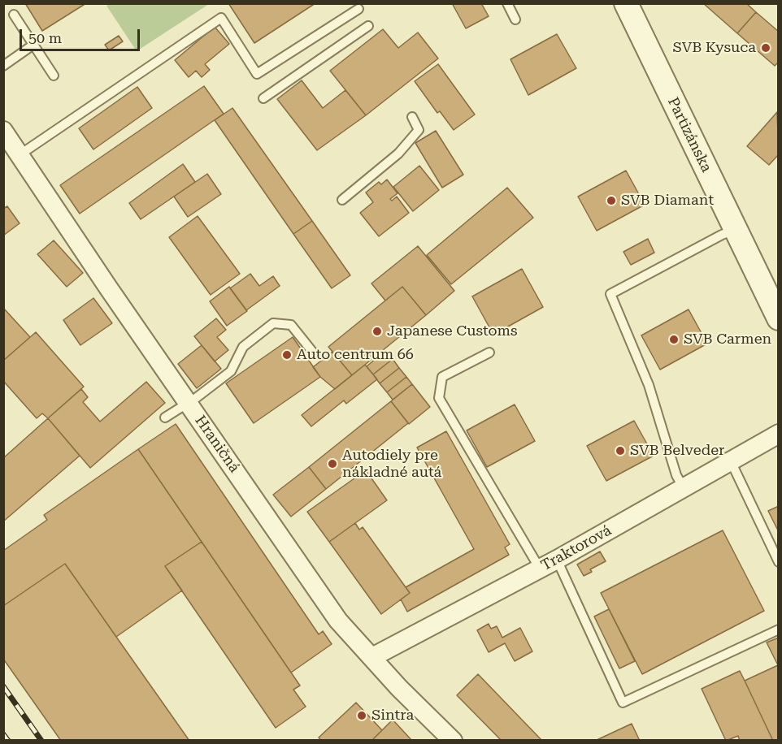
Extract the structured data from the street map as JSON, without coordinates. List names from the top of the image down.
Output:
{
  "streets": {
    "street": ["Partizánska", "Hraničná", "Traktorová"]
  },
  "crossings": [
    ["Hraničná", "Traktorová"]
  ],
  "places": [
    "SVB Kysuca",
    "SVB Diamant",
    "Japanese Customs",
    "SVB Carmen",
    "Auto centrum 66",
    "SVB Belveder",
    "Autodiely pre nákladné autá",
    "Sintra"
  ],
  "scale_bar": "50 m"
}
